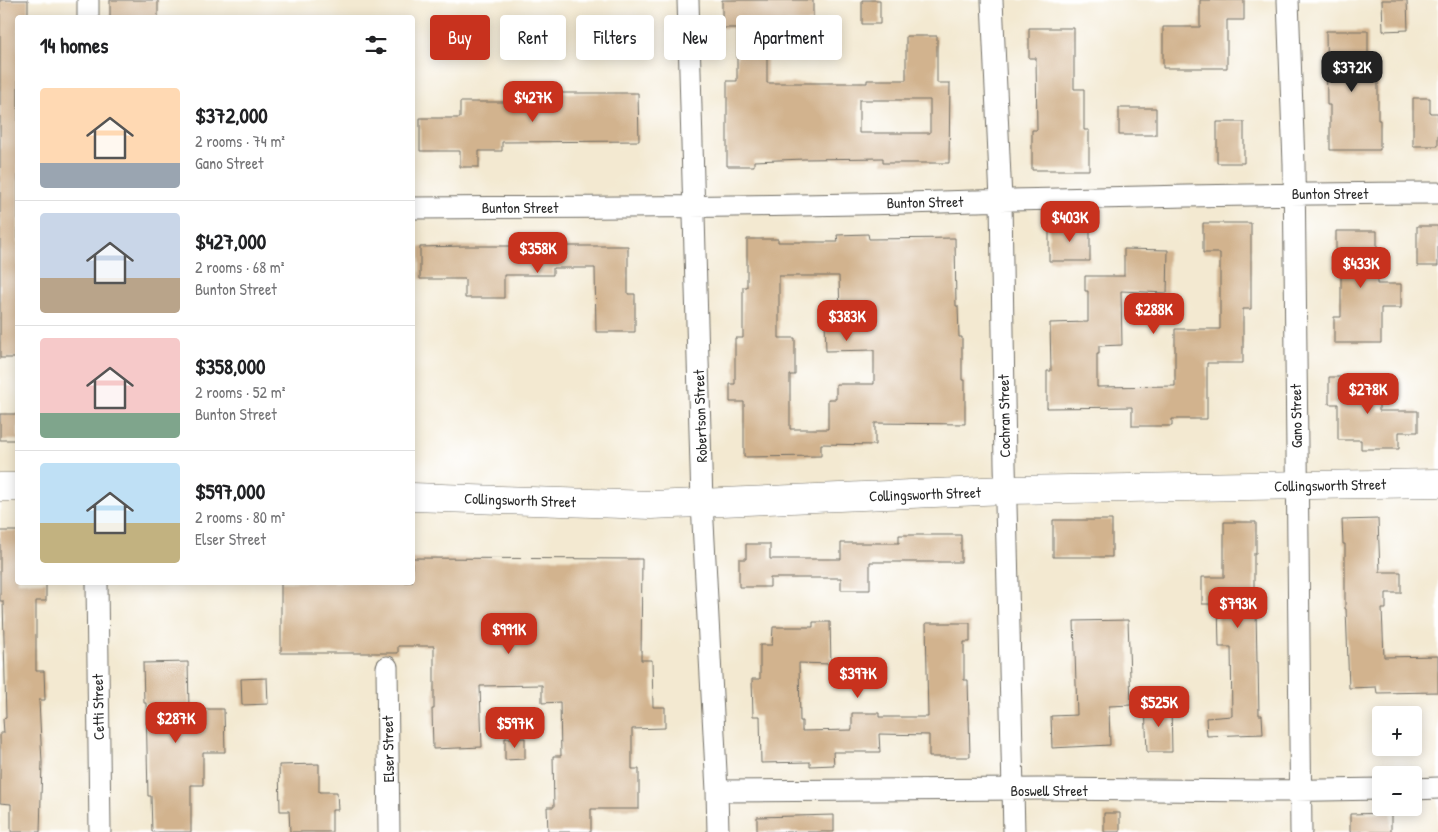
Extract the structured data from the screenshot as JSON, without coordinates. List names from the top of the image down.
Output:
{
  "streets": {
    "main road": ["Collingsworth Street"],
    "street": [
      "Bunton Street",
      "Robertson Street",
      "Cochran Street",
      "Gano Street",
      "Cetti Street",
      "Elser Street",
      "Boswell Street"
    ]
  },
  "crossings": [
    ["Bunton Street", "Robertson Street"],
    ["Bunton Street", "Cochran Street"],
    ["Bunton Street", "Gano Street"],
    ["Robertson Street", "Collingsworth Street"],
    ["Robertson Street", "Boswell Street"],
    ["Cochran Street", "Collingsworth Street"],
    ["Cochran Street", "Boswell Street"],
    ["Gano Street", "Collingsworth Street"],
    ["Gano Street", "Boswell Street"]
  ],
  "page": {
    "chip": [
      "Buy",
      "Rent",
      "Filters",
      "New",
      "Apartment"
    ],
    "heading": "14 homes",
    "price": [
      "$372K",
      "$427K",
      "$403K",
      "$358K",
      "$433K",
      "$288K",
      "$383K",
      "$278K",
      "$793K",
      "$991K",
      "$397K",
      "$525K",
      "$287K",
      "$597K"
    ],
    "list": [
      {
        "name": "$372,000",
        "note": "2 rooms · 74 m² · Gano Street"
      },
      {
        "name": "$427,000",
        "note": "2 rooms · 68 m² · Bunton Street"
      },
      {
        "name": "$358,000",
        "note": "2 rooms · 52 m² · Bunton Street"
      },
      {
        "name": "$597,000",
        "note": "2 rooms · 80 m² · Elser Street"
      }
    ],
    "map_buttons": ["+", "−"]
  }
}
